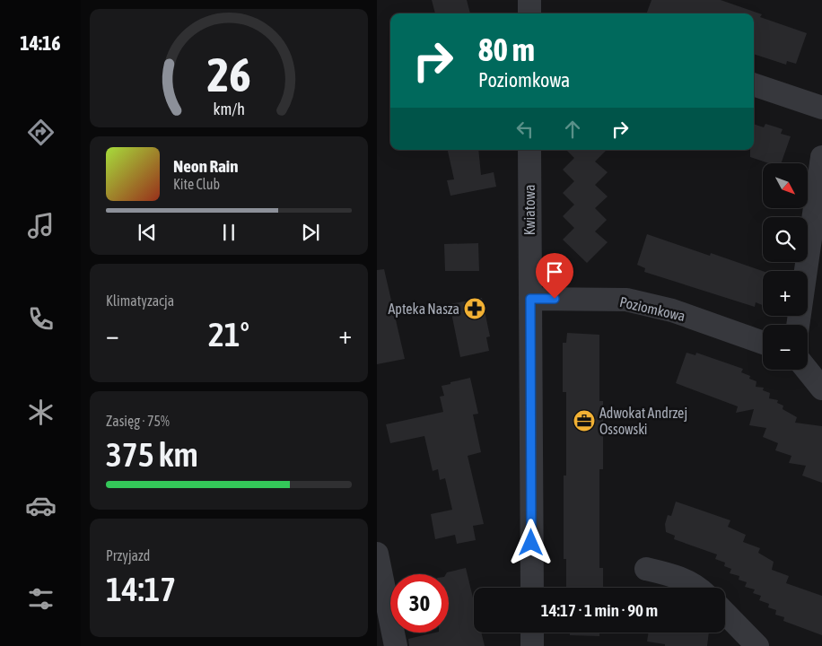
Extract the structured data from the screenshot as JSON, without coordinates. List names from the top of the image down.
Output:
{
  "streets": {
    "street": ["Kwiatowa", "Poziomkowa"]
  },
  "crossings": [
    ["Kwiatowa", "Poziomkowa"]
  ],
  "places": {
    "pharmacy": ["Apteka Nasza"],
    "office": ["Adwokat Andrzej Ossowski"]
  },
  "north": "bottom right",
  "page": {
    "tabs": "14:16",
    "turn": ["80 m", "Poziomkowa"],
    "song": ["Neon Rain", "Kite Club"],
    "map_buttons": ["+", "−"],
    "tile": [
      "Klimatyzacja",
      ["Zasięg · 75%", "375 km"],
      ["Przyjazd", "14:17"]
    ],
    "heat": ["−", "21°", "+"],
    "limit": "30",
    "trip": "14:17 · 1 min · 90 m",
    "gauge": ["26", "km/h"]
  }
}
